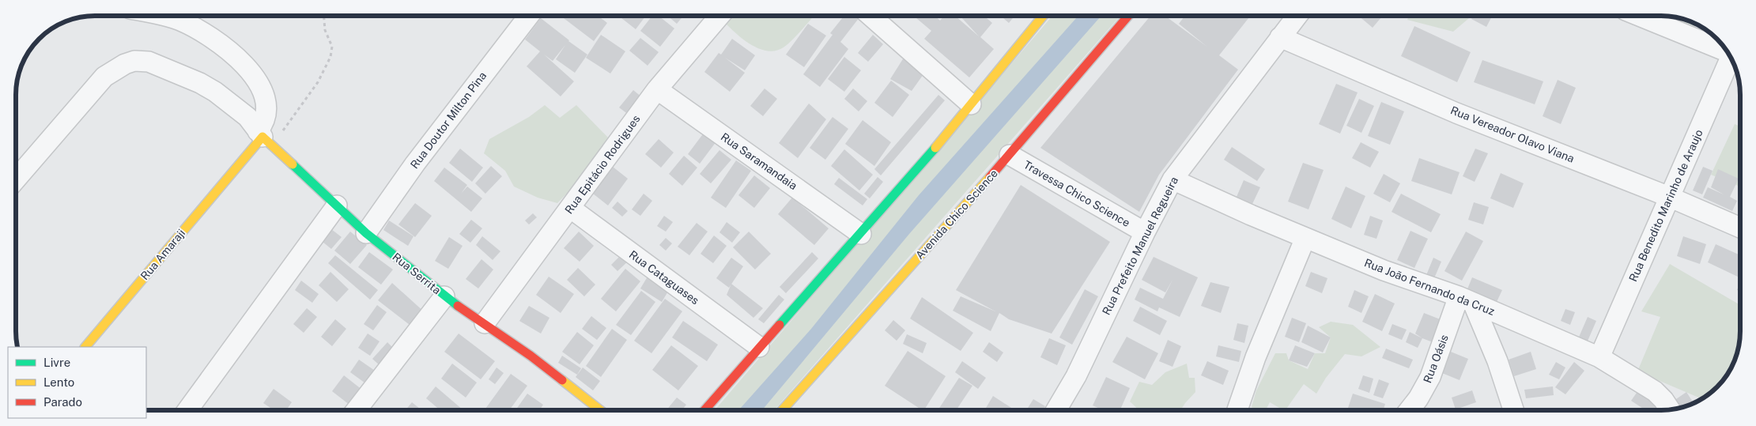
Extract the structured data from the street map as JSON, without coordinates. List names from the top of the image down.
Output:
{
  "streets": {
    "main road": ["Avenida Chico Science", "Rua Amaraji", "Rua Serrita"],
    "street": [
      "Rua Doutor Milton Pina",
      "Rua Vereador Olavo Viana",
      "Rua Saramandaia",
      "Rua Epitácio Rodrigues",
      "Travessa Chico Science",
      "Rua Benedito Marinho de Araujo",
      "Rua Prefeito Manuel Regueira",
      "Rua Cataguases",
      "Rua João Fernando da Cruz",
      "Rua Oásis"
    ]
  },
  "crossings": [
    ["Rua Doutor Milton Pina", "Rua Serrita"],
    ["Rua Vereador Olavo Viana", "Rua Benedito Marinho de Araujo"],
    ["Rua Vereador Olavo Viana", "Rua Prefeito Manuel Regueira"],
    ["Rua Saramandaia", "Rua Epitácio Rodrigues"],
    ["Rua Epitácio Rodrigues", "Rua Serrita"],
    ["Rua Epitácio Rodrigues", "Rua Cataguases"],
    ["Travessa Chico Science", "Avenida Chico Science"],
    ["Travessa Chico Science", "Rua Prefeito Manuel Regueira"],
    ["Rua Benedito Marinho de Araujo", "Rua João Fernando da Cruz"],
    ["Rua Prefeito Manuel Regueira", "Rua João Fernando da Cruz"],
    ["Rua Amaraji", "Rua Serrita"],
    ["Rua João Fernando da Cruz", "Rua Oásis"]
  ],
  "legend": ["Livre", "Lento", "Parado"]
}
